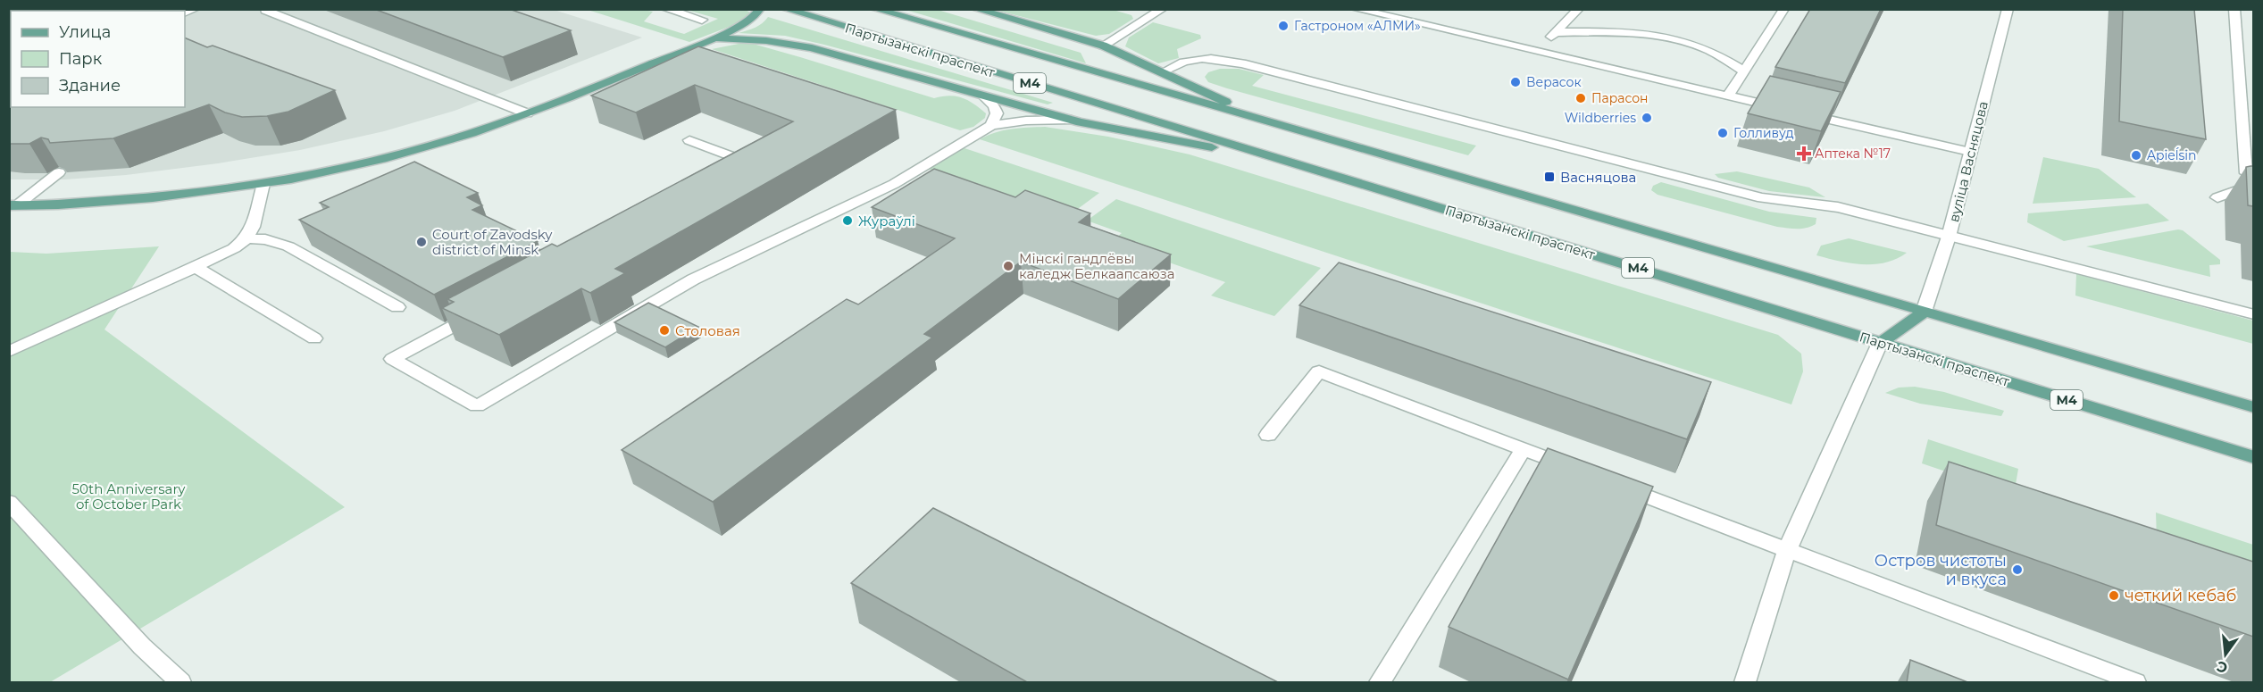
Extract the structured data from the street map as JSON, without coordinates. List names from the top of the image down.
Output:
{
  "streets": {
    "main road": ["Партызанскі праспект", "М4"],
    "street": ["вуліца Васняцова"]
  },
  "crossings": [
    ["Партызанскі праспект", "вуліца Васняцова"]
  ],
  "parks": ["50th Anniversary of October Park"],
  "places": {
    "other": [
      "Гастроном «АЛМИ»",
      "Верасок",
      "Парасон",
      "Wildberries",
      "Голливуд",
      "Apieĺsin",
      "Жураўлі",
      "Court of Zavodsky district of Minsk",
      "Мінскі гандлёвы каледж Белкаапсаюза",
      "Столовая",
      "Остров чистоты и вкуса",
      "четкий кебаб"
    ],
    "health": ["Аптека №17"],
    "transit": ["Васняцова"]
  },
  "legend": ["Улица", "Парк", "Здание"],
  "north": "bottom"
}
